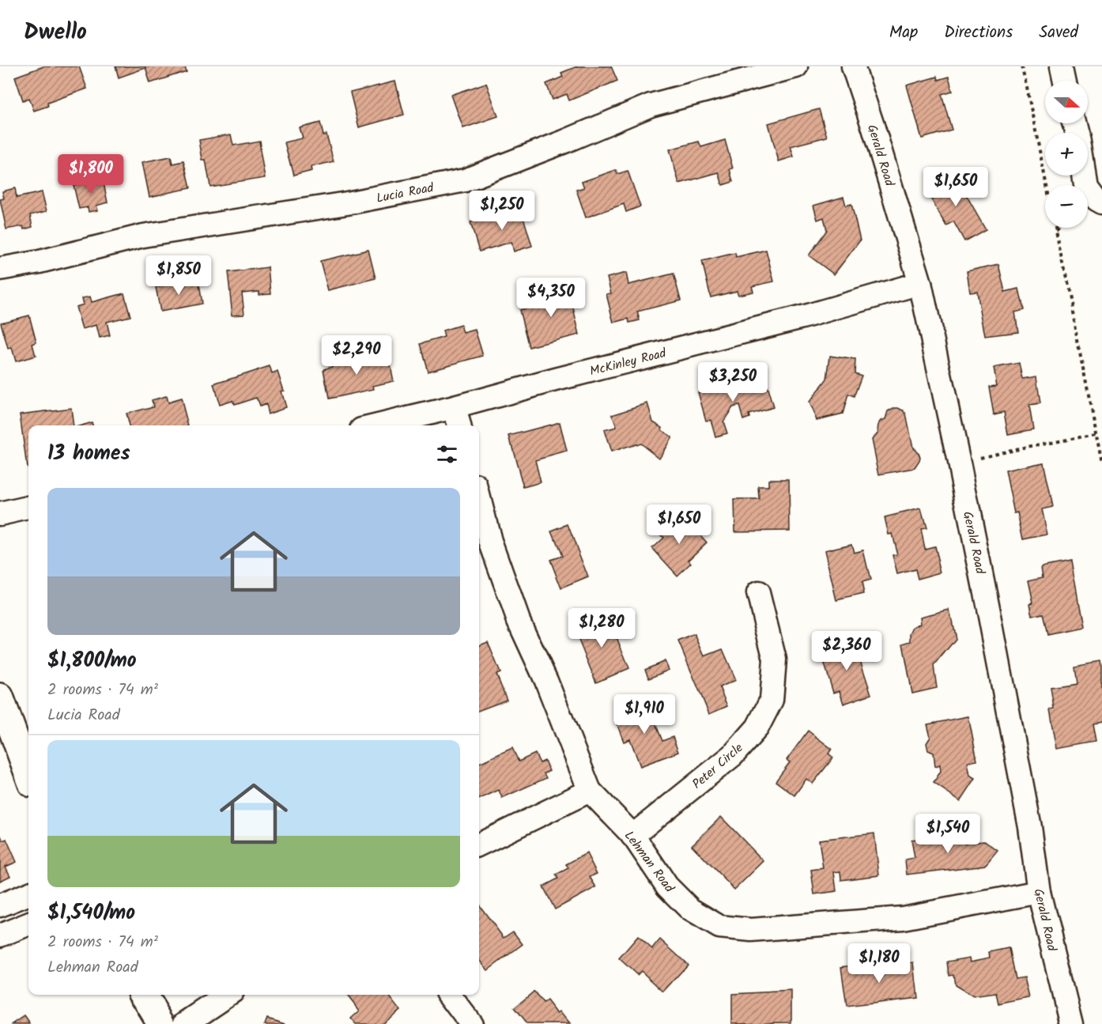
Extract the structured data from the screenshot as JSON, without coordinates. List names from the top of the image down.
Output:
{
  "streets": {
    "street": [
      "Gerald Road",
      "Lucia Road",
      "McKinley Road",
      "Peter Circle",
      "Lehman Road"
    ]
  },
  "crossings": [
    ["Gerald Road", "McKinley Road"],
    ["Gerald Road", "Lehman Road"],
    ["Peter Circle", "Lehman Road"]
  ],
  "north": "right",
  "page": {
    "header": "Dwello",
    "nav": ["Map", "Directions", "Saved"],
    "map_buttons": ["+", "−"],
    "price": [
      "$1,800",
      "$1,650",
      "$1,250",
      "$1,850",
      "$4,350",
      "$2,290",
      "$3,250",
      "$1,650",
      "$1,280",
      "$2,360",
      "$1,910",
      "$1,540",
      "$1,180"
    ],
    "heading": "13 homes",
    "list": [
      {
        "name": "$1,800/mo",
        "note": "2 rooms · 74 m² · Lucia Road"
      },
      {
        "name": "$1,540/mo",
        "note": "2 rooms · 74 m² · Lehman Road"
      }
    ]
  }
}
